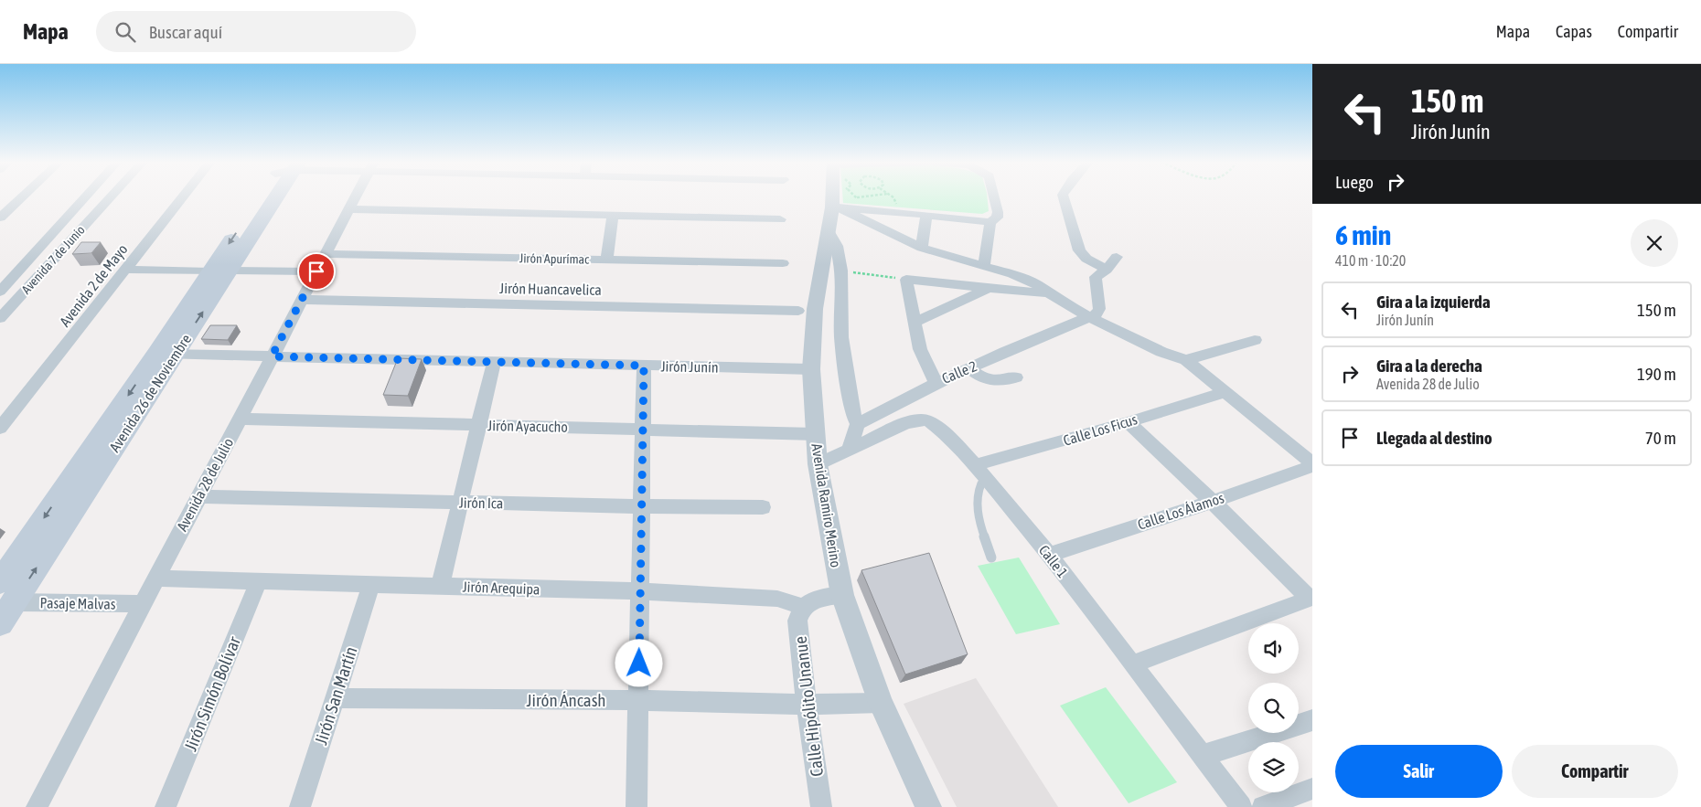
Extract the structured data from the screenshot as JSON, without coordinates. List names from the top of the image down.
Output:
{
  "streets": {
    "main road": ["Avenida 26 de Noviembre"],
    "street": [
      "Jirón Apurímac",
      "Avenida 7 de Junio",
      "Avenida 2 de Mayo",
      "Jirón Huancavelica",
      "Jirón Junín",
      "Calle 2",
      "Jirón Ayacucho",
      "Calle Los Ficus",
      "Avenida 28 de Julio",
      "Jirón Ica",
      "Avenida Ramiro Merino",
      "Calle Los Álamos",
      "Calle 1",
      "Jirón Arequipa",
      "Pasaje Malvas",
      "Jirón Simón Bolívar",
      "Jirón San Martín",
      "Jirón Áncash",
      "Calle Hipólito Unanue"
    ]
  },
  "crossings": [
    ["Jirón Apurímac", "Avenida 28 de Julio"],
    ["Jirón Huancavelica", "Avenida 28 de Julio"],
    ["Jirón Junín", "Avenida 26 de Noviembre"],
    ["Jirón Junín", "Avenida 28 de Julio"],
    ["Jirón Junín", "Avenida Ramiro Merino"],
    ["Avenida 26 de Noviembre", "Pasaje Malvas"],
    ["Jirón Ayacucho", "Avenida 28 de Julio"],
    ["Jirón Ayacucho", "Avenida Ramiro Merino"],
    ["Calle Los Ficus", "Calle 1"],
    ["Avenida 28 de Julio", "Jirón Ica"],
    ["Avenida 28 de Julio", "Jirón Arequipa"],
    ["Avenida 28 de Julio", "Pasaje Malvas"],
    ["Avenida Ramiro Merino", "Calle 1"],
    ["Avenida Ramiro Merino", "Jirón Áncash"],
    ["Calle Los Álamos", "Calle 1"],
    ["Jirón Arequipa", "Jirón Simón Bolívar"],
    ["Jirón Arequipa", "Jirón San Martín"],
    ["Jirón Arequipa", "Calle Hipólito Unanue"],
    ["Jirón San Martín", "Jirón Áncash"],
    ["Jirón Áncash", "Calle Hipólito Unanue"]
  ],
  "page": {
    "header": "Mapa",
    "search": "Buscar aquí",
    "nav": ["Mapa", "Capas", "Compartir"],
    "turn": ["150 m", "Jirón Junín"],
    "then": "Luego",
    "heading": ["6 min", "410 m · 10:20"],
    "list": [
      {
        "name": "Gira a la izquierda",
        "note": "Jirón Junín",
        "value": "150 m"
      },
      {
        "name": "Gira a la derecha",
        "note": "Avenida 28 de Julio",
        "value": "190 m"
      },
      {
        "name": "Llegada al destino",
        "value": "70 m"
      }
    ],
    "buttons": ["Salir", "Compartir"]
  }
}
